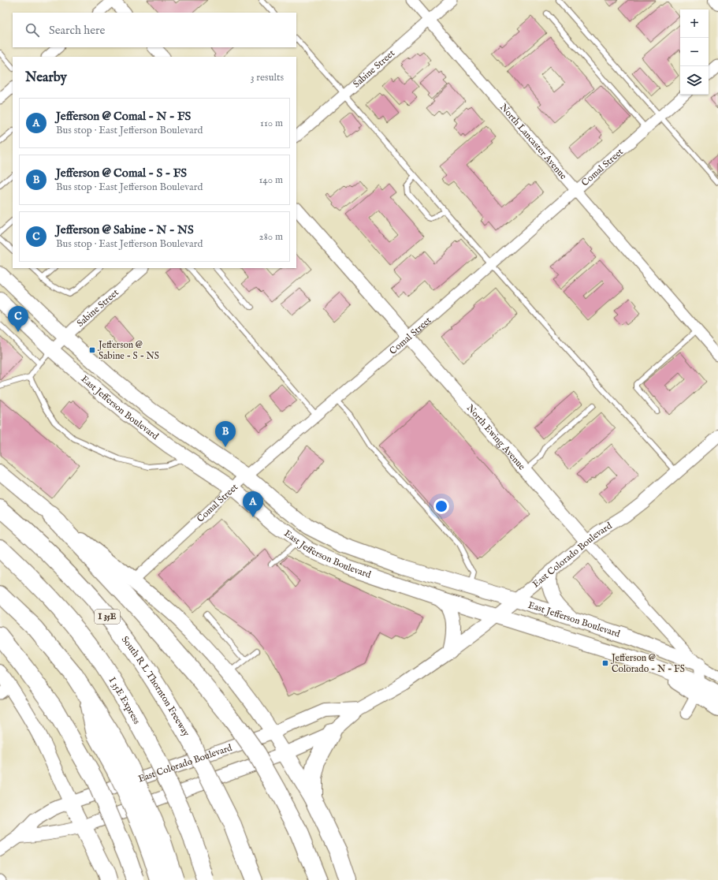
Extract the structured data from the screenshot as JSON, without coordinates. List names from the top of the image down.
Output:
{
  "streets": {
    "highway": ["I 35E", "South R L Thornton Freeway", "I 35E Express"],
    "main road": ["East Jefferson Boulevard"],
    "street": [
      "Sabine Street",
      "North Lancaster Avenue",
      "Comal Street",
      "North Ewing Avenue",
      "East Colorado Boulevard"
    ]
  },
  "crossings": [
    ["Sabine Street", "North Lancaster Avenue"],
    ["Sabine Street", "East Jefferson Boulevard"],
    ["North Lancaster Avenue", "Comal Street"],
    ["Comal Street", "East Jefferson Boulevard"],
    ["Comal Street", "North Ewing Avenue"],
    ["East Jefferson Boulevard", "North Ewing Avenue"],
    ["East Jefferson Boulevard", "East Colorado Boulevard"],
    ["North Ewing Avenue", "East Colorado Boulevard"]
  ],
  "places": {
    "transit": ["Jefferson @ Sabine - S - NS", "Jefferson @ Colorado - N - FS"]
  },
  "page": {
    "map_buttons": ["+", "−"],
    "search": "Search here",
    "heading": ["Nearby", "3 results"],
    "list": [
      {
        "mark": "A",
        "name": "Jefferson @ Comal - N - FS",
        "note": "Bus stop · East Jefferson Boulevard",
        "value": "110 m"
      },
      {
        "mark": "B",
        "name": "Jefferson @ Comal - S - FS",
        "note": "Bus stop · East Jefferson Boulevard",
        "value": "140 m"
      },
      {
        "mark": "C",
        "name": "Jefferson @ Sabine - N - NS",
        "note": "Bus stop · East Jefferson Boulevard",
        "value": "280 m"
      }
    ],
    "pins": ["C", "B", "A"]
  }
}
